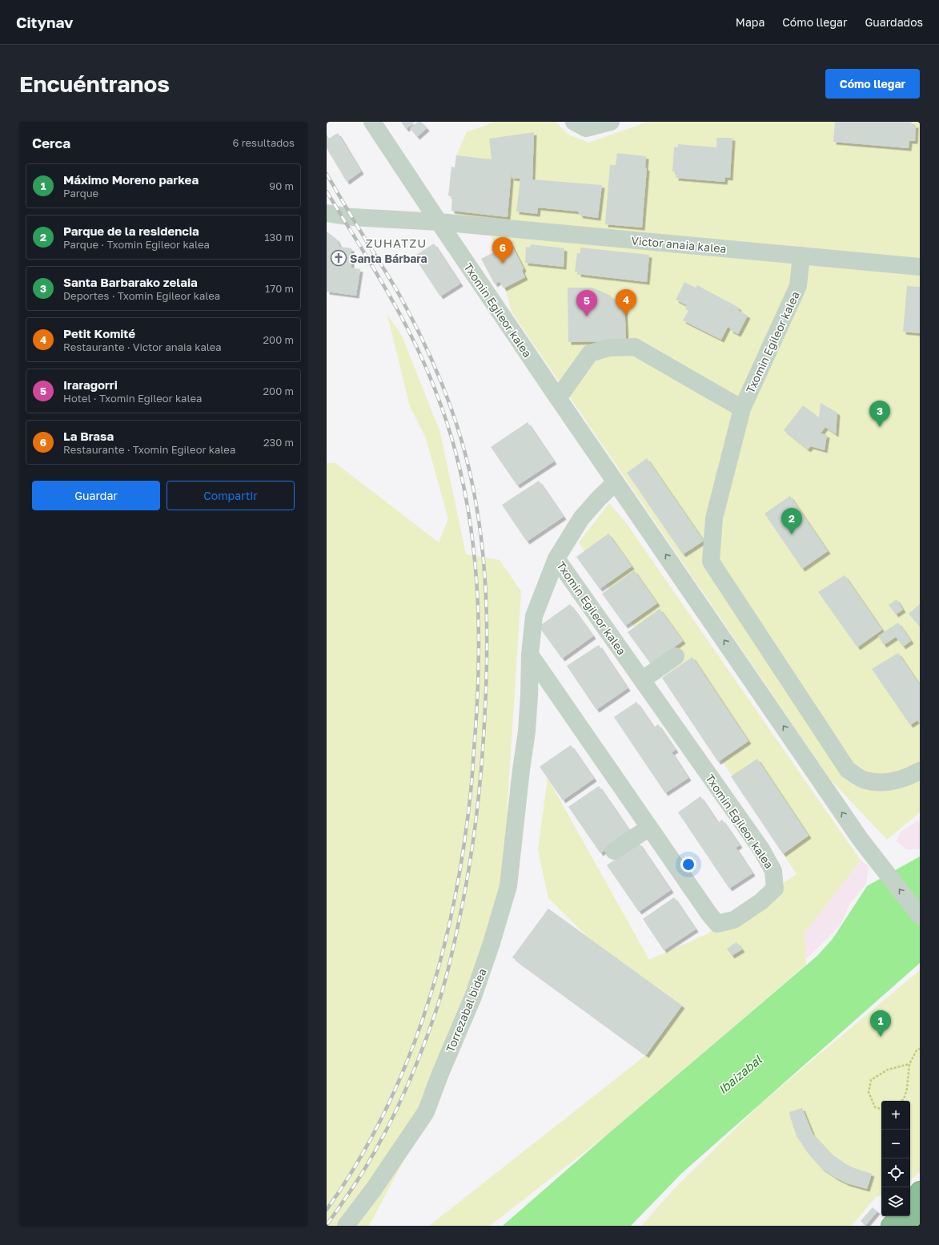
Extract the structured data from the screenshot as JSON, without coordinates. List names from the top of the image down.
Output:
{
  "streets": {
    "street": ["Victor anaia kalea", "Txomin Egileor kalea", "Torrezabal bidea"]
  },
  "crossings": [
    ["Victor anaia kalea", "Txomin Egileor kalea"],
    ["Txomin Egileor kalea", "Torrezabal bidea"]
  ],
  "districts": ["ZUHATZU"],
  "water": ["Ibaizabal"],
  "places": {
    "church": ["Santa Bárbara"]
  },
  "page": {
    "header": "Citynav",
    "nav": ["Mapa", "Cómo llegar", "Guardados"],
    "buttons": [
      "Cómo llegar",
      ["Guardar", "Compartir"]
    ],
    "title": "Encuéntranos",
    "heading": ["Cerca", "6 resultados"],
    "list": [
      {
        "mark": "1",
        "name": "Máximo Moreno parkea",
        "note": "Parque",
        "value": "90 m"
      },
      {
        "mark": "2",
        "name": "Parque de la residencia",
        "note": "Parque · Txomin Egileor kalea",
        "value": "130 m"
      },
      {
        "mark": "3",
        "name": "Santa Barbarako zelaia",
        "note": "Deportes · Txomin Egileor kalea",
        "value": "170 m"
      },
      {
        "mark": "4",
        "name": "Petit Komité",
        "note": "Restaurante · Victor anaia kalea",
        "value": "200 m"
      },
      {
        "mark": "5",
        "name": "Iraragorri",
        "note": "Hotel · Txomin Egileor kalea",
        "value": "200 m"
      },
      {
        "mark": "6",
        "name": "La Brasa",
        "note": "Restaurante · Txomin Egileor kalea",
        "value": "230 m"
      }
    ],
    "pins": [
      "6",
      "4",
      "5",
      "3",
      "2",
      "1"
    ],
    "map_buttons": ["+", "−"]
  }
}
